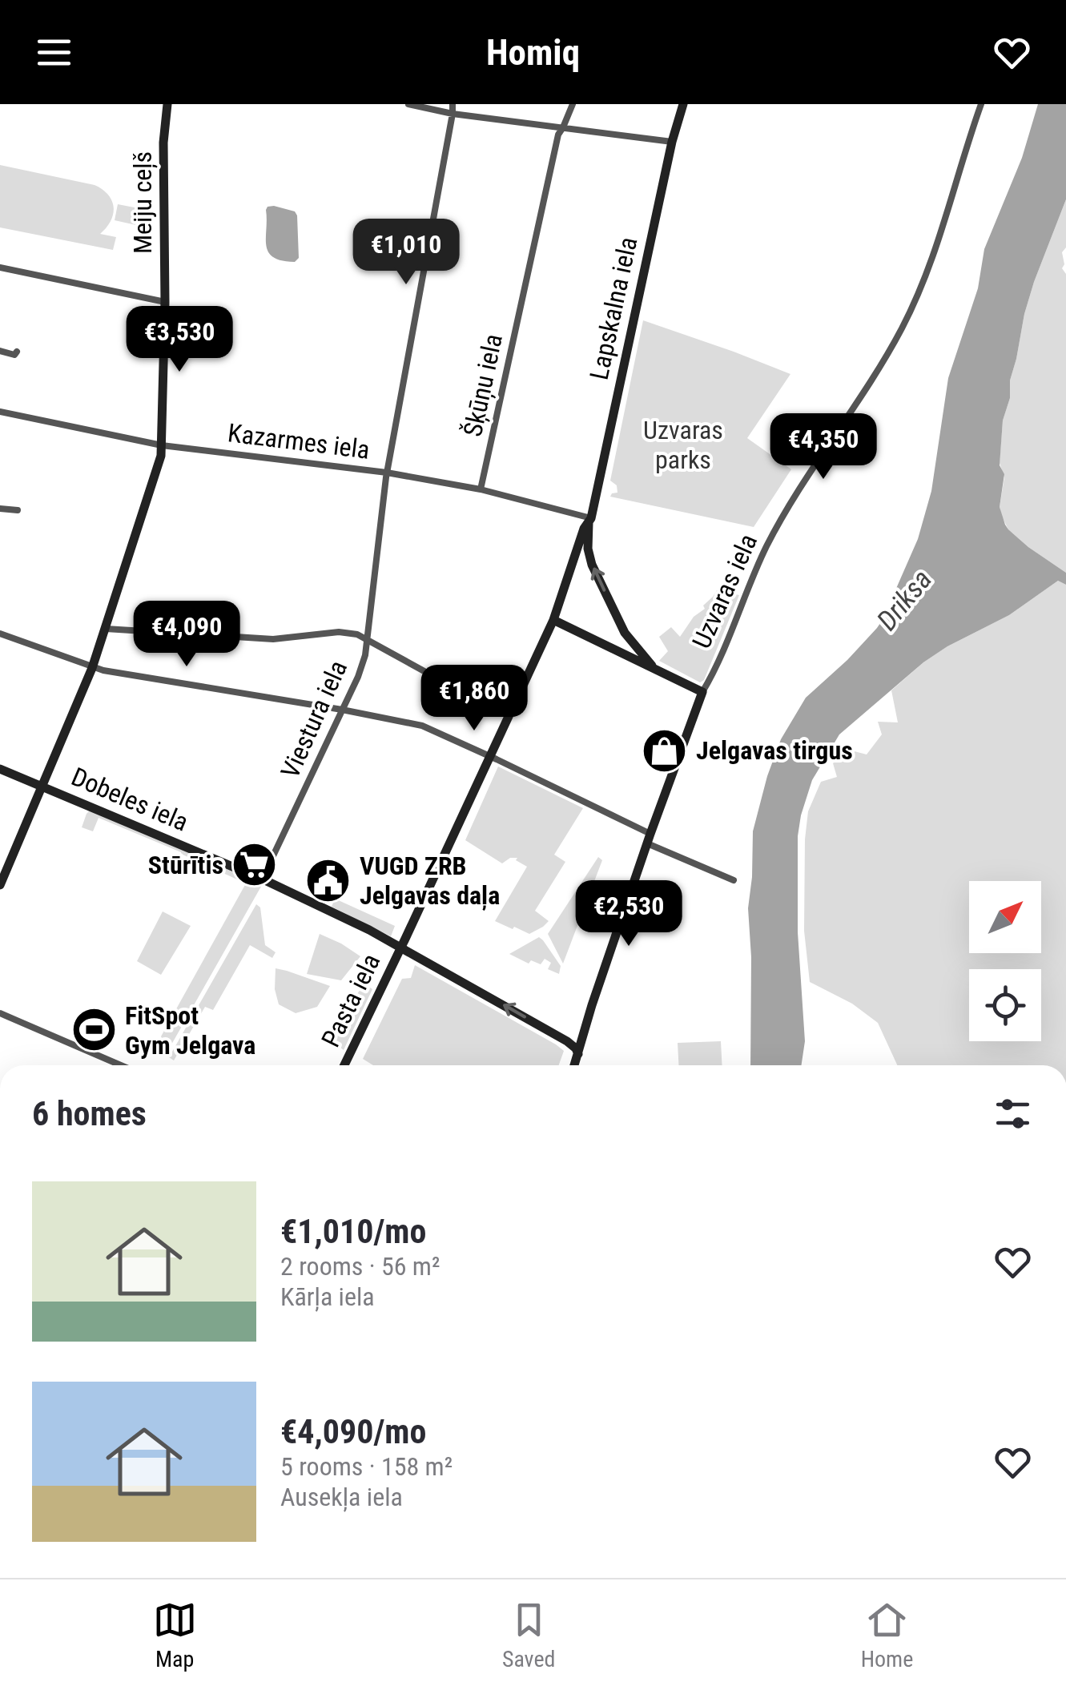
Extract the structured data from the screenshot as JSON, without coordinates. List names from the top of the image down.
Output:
{
  "streets": {
    "street": [
      "Meiju ceļš",
      "Lapskalna iela",
      "Šķūņu iela",
      "Kazarmes iela",
      "Uzvaras iela",
      "Viestura iela",
      "Dobeles iela",
      "Pasta iela"
    ]
  },
  "crossings": [
    ["Meiju ceļš", "Kazarmes iela"],
    ["Meiju ceļš", "Dobeles iela"],
    ["Lapskalna iela", "Kazarmes iela"],
    ["Lapskalna iela", "Uzvaras iela"],
    ["Lapskalna iela", "Pasta iela"],
    ["Šķūņu iela", "Kazarmes iela"],
    ["Kazarmes iela", "Viestura iela"],
    ["Uzvaras iela", "Dobeles iela"],
    ["Viestura iela", "Dobeles iela"],
    ["Dobeles iela", "Pasta iela"]
  ],
  "water": ["Driksa"],
  "parks": ["Uzvaras parks"],
  "places": {
    "shop": ["Jelgavas tirgus"],
    "supermarket": ["Stūrītis"],
    "public building": ["VUGD ZRB Jelgavas daļa"],
    "sports": ["FitSpot Gym Jelgava"]
  },
  "north": "top right",
  "page": {
    "header": "Homiq",
    "price": [
      "€1,010",
      "€3,530",
      "€4,350",
      "€4,090",
      "€1,860",
      "€2,530"
    ],
    "heading": "6 homes",
    "list": [
      {
        "name": "€1,010/mo",
        "note": "2 rooms · 56 m² · Kārļa iela"
      },
      {
        "name": "€4,090/mo",
        "note": "5 rooms · 158 m² · Ausekļa iela"
      }
    ],
    "tabs": ["Map", "Saved", "Home"]
  }
}
